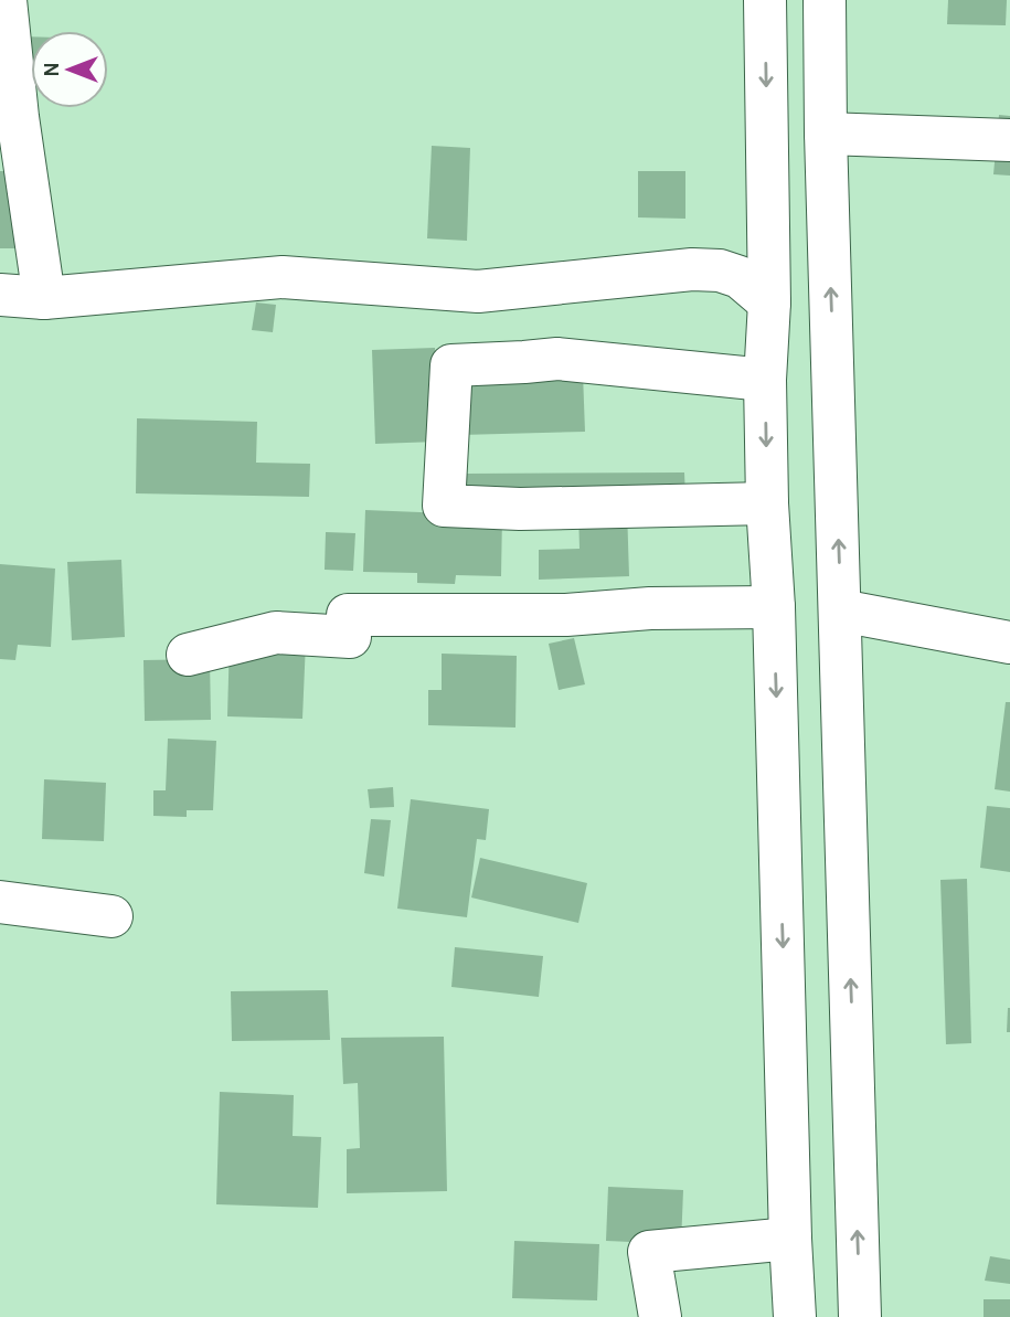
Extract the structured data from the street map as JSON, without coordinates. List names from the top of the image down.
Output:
{
  "north": "left"
}
